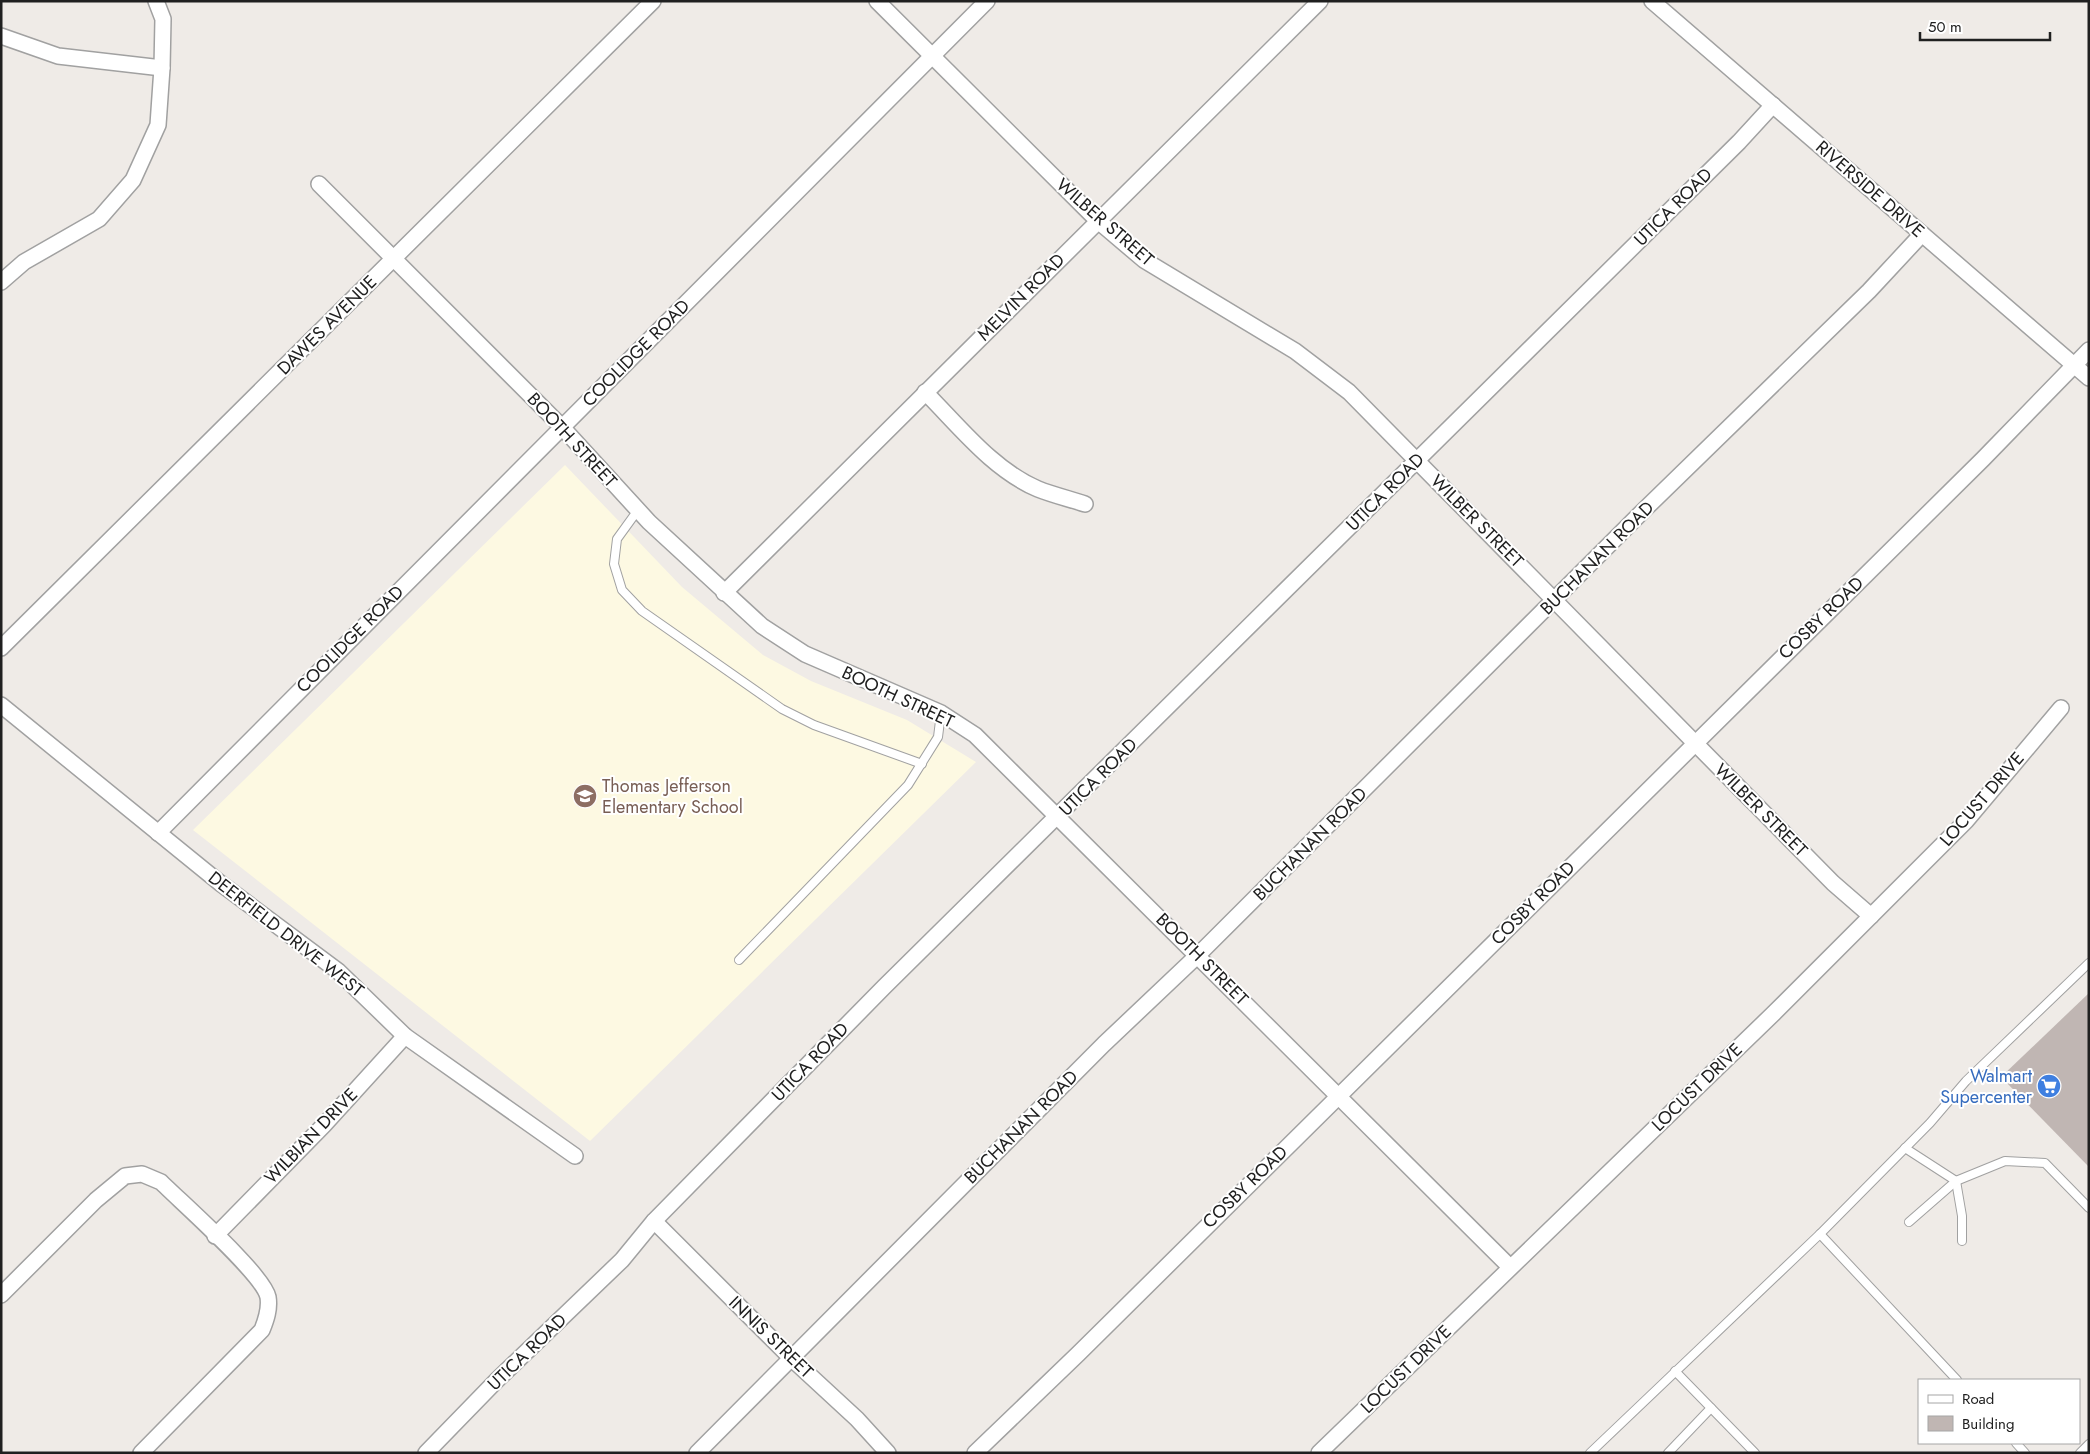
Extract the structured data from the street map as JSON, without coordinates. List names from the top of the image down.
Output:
{
  "streets": {
    "street": [
      "RIVERSIDE DRIVE",
      "UTICA ROAD",
      "WILBER STREET",
      "MELVIN ROAD",
      "DAWES AVENUE",
      "COOLIDGE ROAD",
      "BOOTH STREET",
      "BUCHANAN ROAD",
      "COSBY ROAD",
      "LOCUST DRIVE",
      "DEERFIELD DRIVE WEST",
      "WILBIAN DRIVE",
      "INNIS STREET"
    ]
  },
  "crossings": [
    ["RIVERSIDE DRIVE", "UTICA ROAD"],
    ["RIVERSIDE DRIVE", "BUCHANAN ROAD"],
    ["RIVERSIDE DRIVE", "COSBY ROAD"],
    ["UTICA ROAD", "WILBER STREET"],
    ["UTICA ROAD", "BOOTH STREET"],
    ["UTICA ROAD", "INNIS STREET"],
    ["WILBER STREET", "MELVIN ROAD"],
    ["WILBER STREET", "COOLIDGE ROAD"],
    ["WILBER STREET", "BUCHANAN ROAD"],
    ["WILBER STREET", "COSBY ROAD"],
    ["WILBER STREET", "LOCUST DRIVE"],
    ["MELVIN ROAD", "BOOTH STREET"],
    ["DAWES AVENUE", "BOOTH STREET"],
    ["COOLIDGE ROAD", "BOOTH STREET"],
    ["COOLIDGE ROAD", "DEERFIELD DRIVE WEST"],
    ["BOOTH STREET", "BUCHANAN ROAD"],
    ["BOOTH STREET", "COSBY ROAD"],
    ["BOOTH STREET", "LOCUST DRIVE"],
    ["BUCHANAN ROAD", "INNIS STREET"],
    ["DEERFIELD DRIVE WEST", "WILBIAN DRIVE"]
  ],
  "places": {
    "school or university": ["Thomas Jefferson Elementary School"],
    "supermarket": ["Walmart Supercenter"]
  },
  "legend": ["Road", "Building"],
  "scale_bar": "50 m"
}
